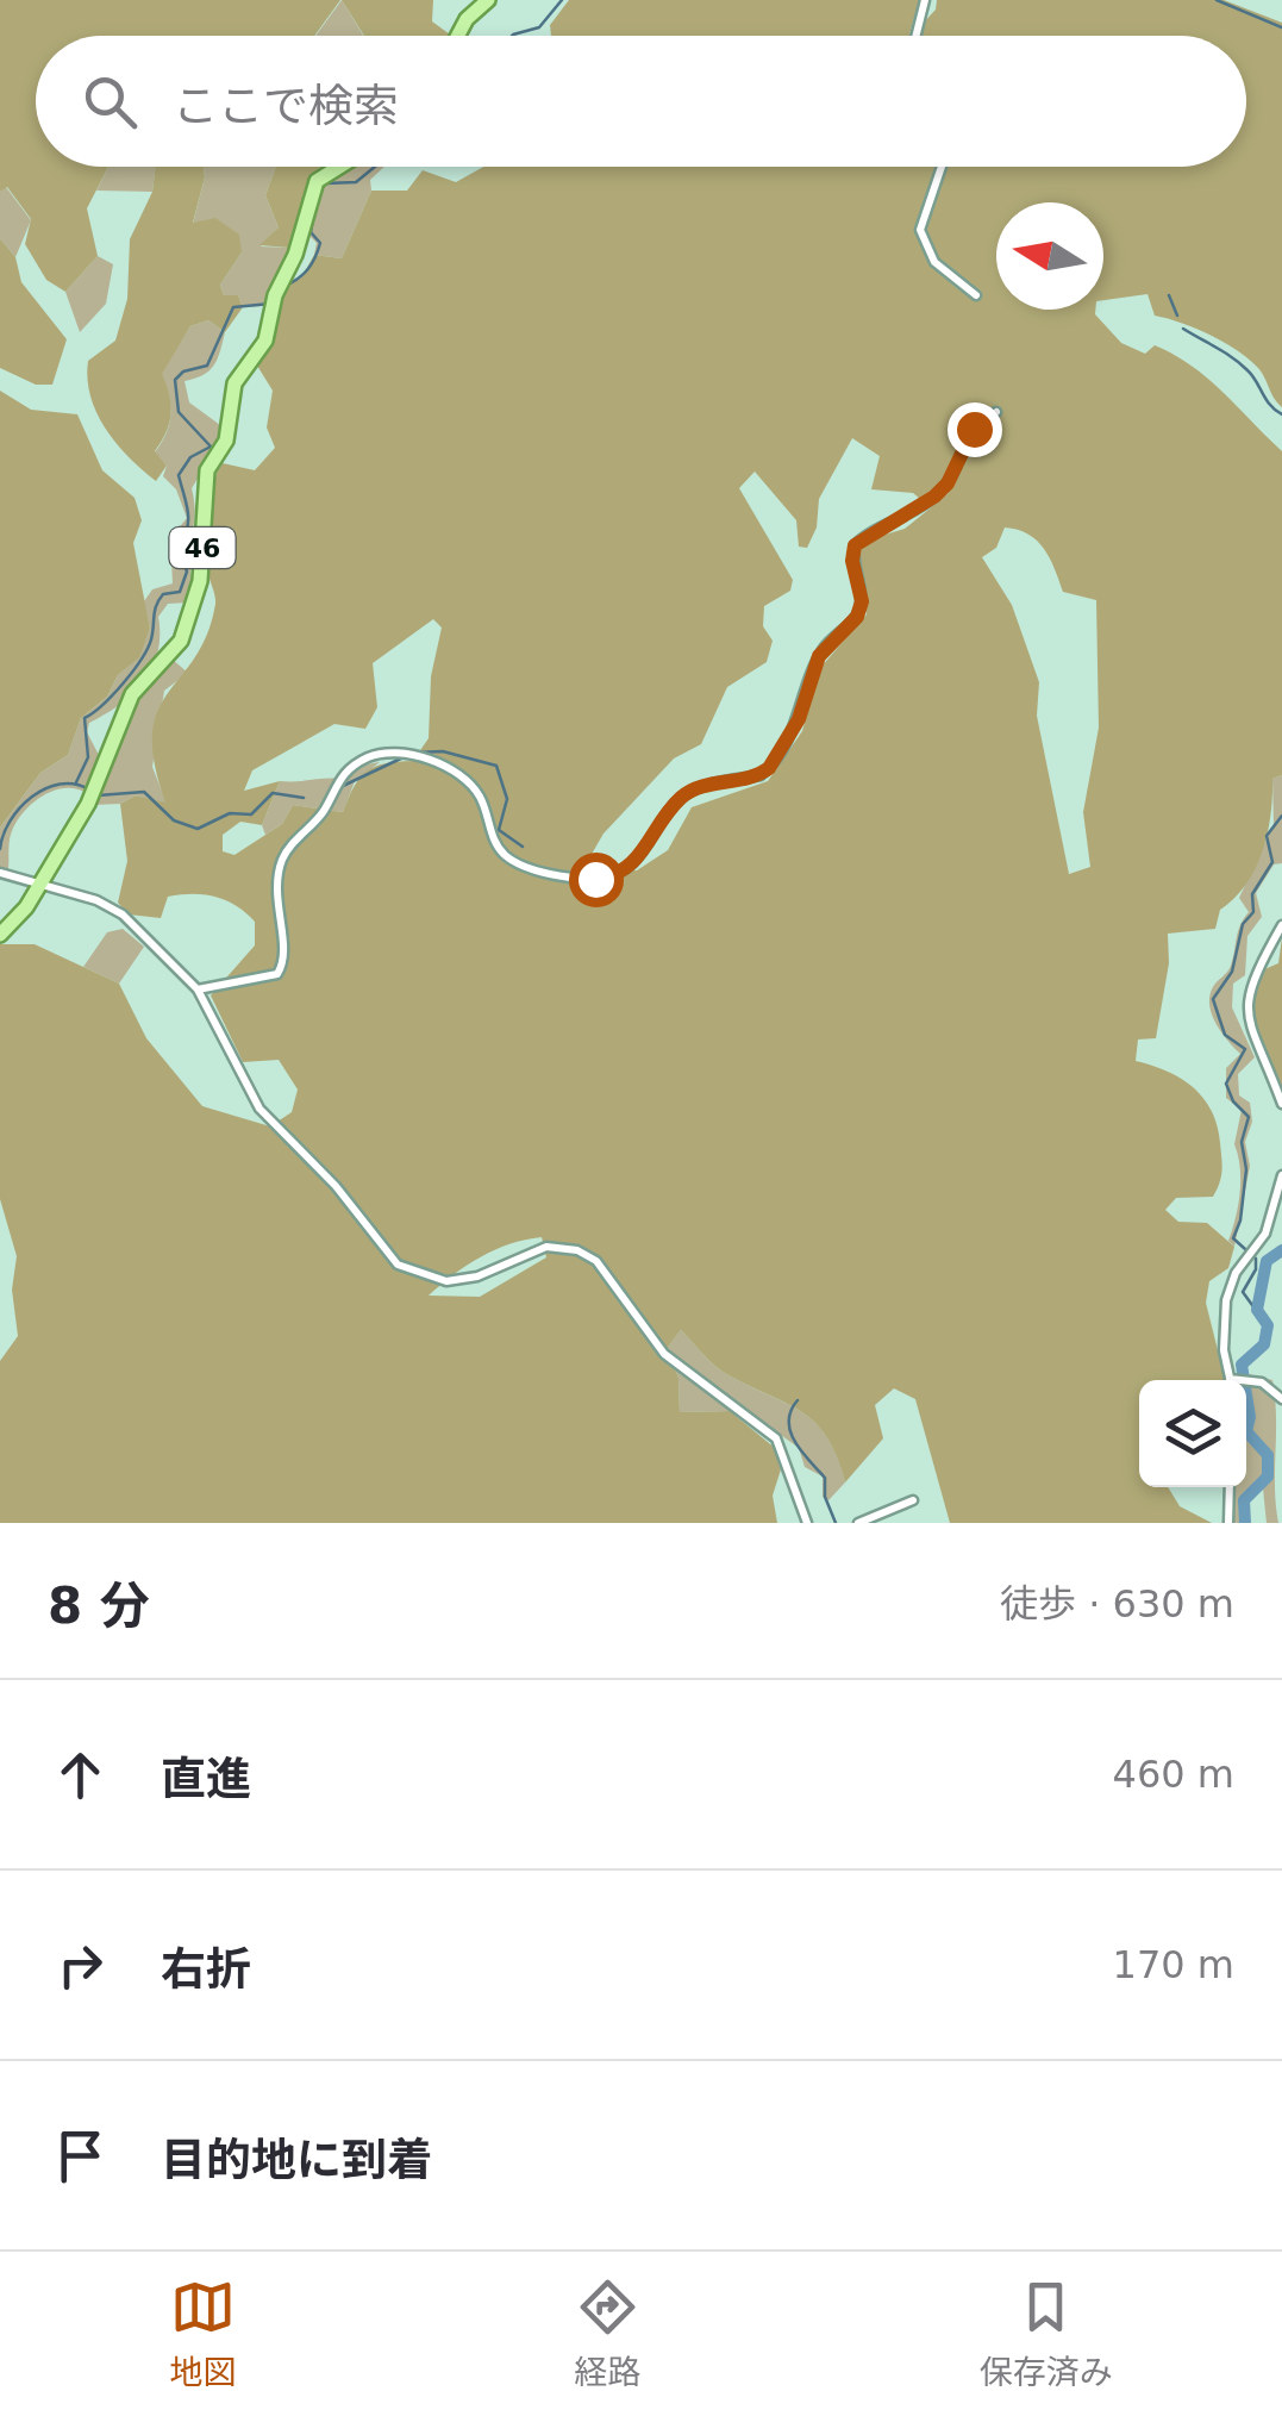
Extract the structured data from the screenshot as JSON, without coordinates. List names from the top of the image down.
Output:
{
  "streets": {
    "main road": ["46"]
  },
  "north": "left",
  "page": {
    "search": "ここで検索",
    "heading": ["8 分", "徒歩 · 630 m"],
    "list": [
      ["直進", "460 m"],
      ["右折", "170 m"],
      "目的地に到着"
    ],
    "nav": ["地図", "経路", "保存済み"]
  }
}
